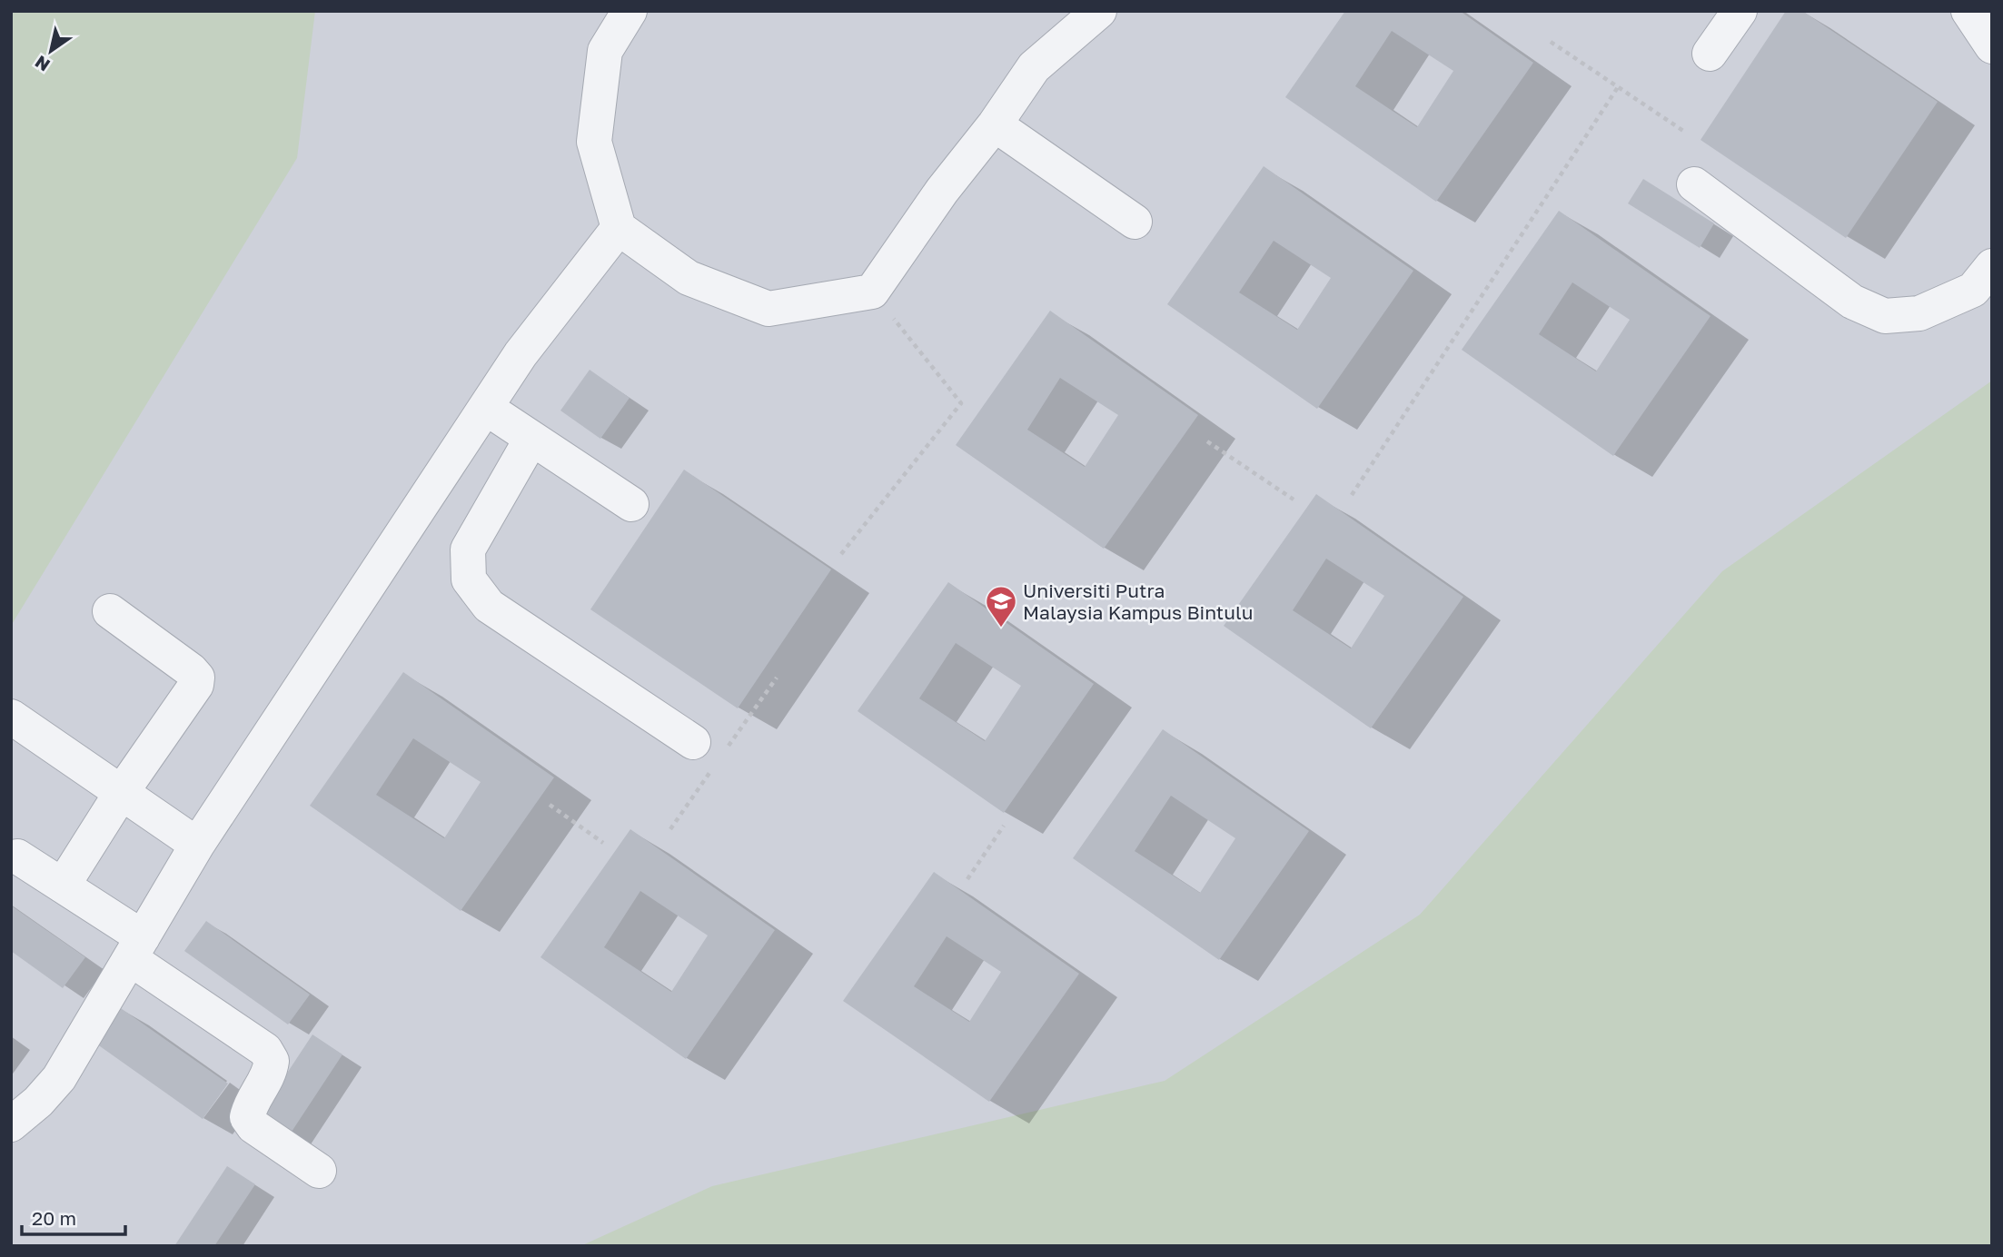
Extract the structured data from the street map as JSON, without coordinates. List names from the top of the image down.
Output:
{
  "places": {
    "school or university": ["Universiti Putra Malaysia Kampus Bintulu"]
  },
  "scale_bar": "20 m",
  "north": "bottom left"
}
